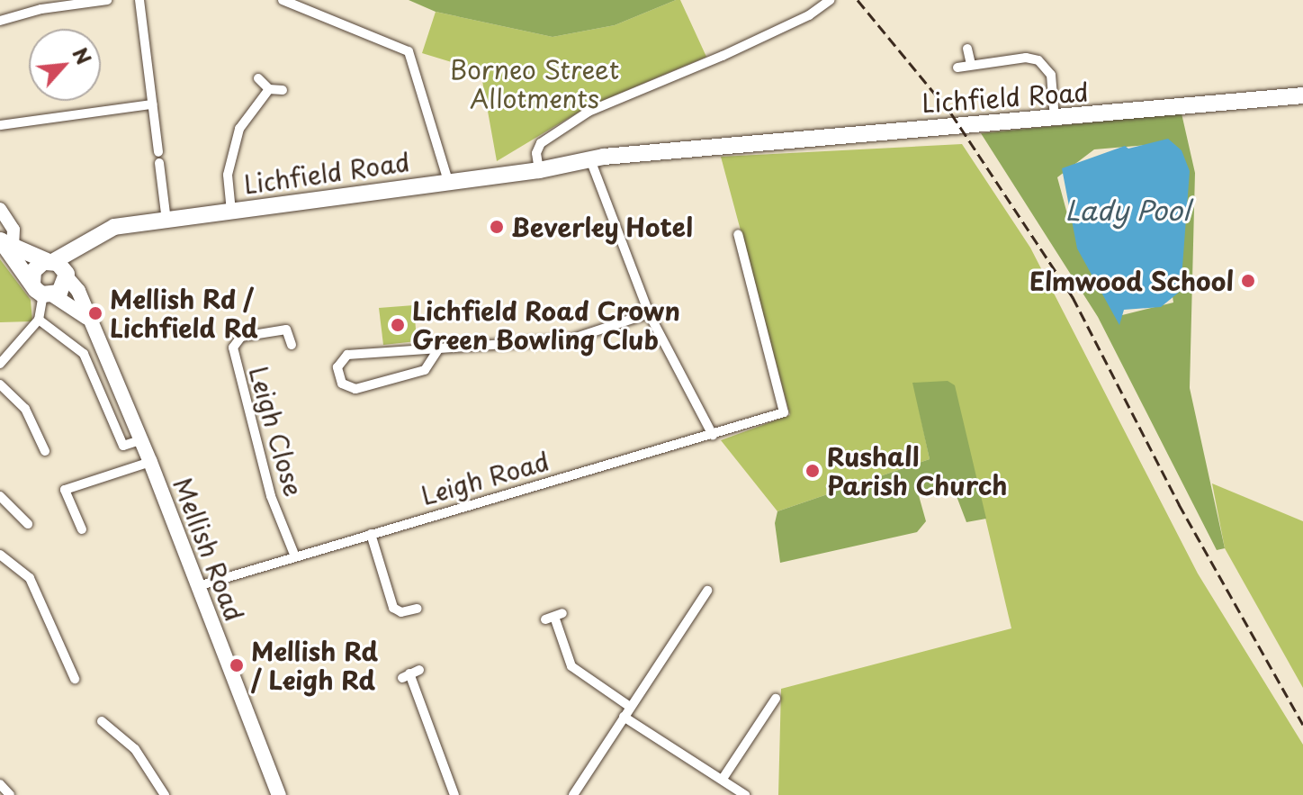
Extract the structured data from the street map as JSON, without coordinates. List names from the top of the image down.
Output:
{
  "streets": {
    "highway": ["Lichfield Road"],
    "main road": ["Mellish Road"],
    "street": ["Leigh Close", "Leigh Road"]
  },
  "crossings": [
    ["Lichfield Road", "Mellish Road"],
    ["Leigh Close", "Leigh Road"],
    ["Leigh Road", "Mellish Road"]
  ],
  "water": ["Lady Pool"],
  "parks": ["Borneo Street Allotments"],
  "places": [
    "Beverley Hotel",
    "Elmwood School",
    "Mellish Rd / Lichfield Rd",
    "Lichfield Road Crown Green Bowling Club",
    "Rushall Parish Church",
    "Mellish Rd / Leigh Rd"
  ],
  "north": "top right"
}
